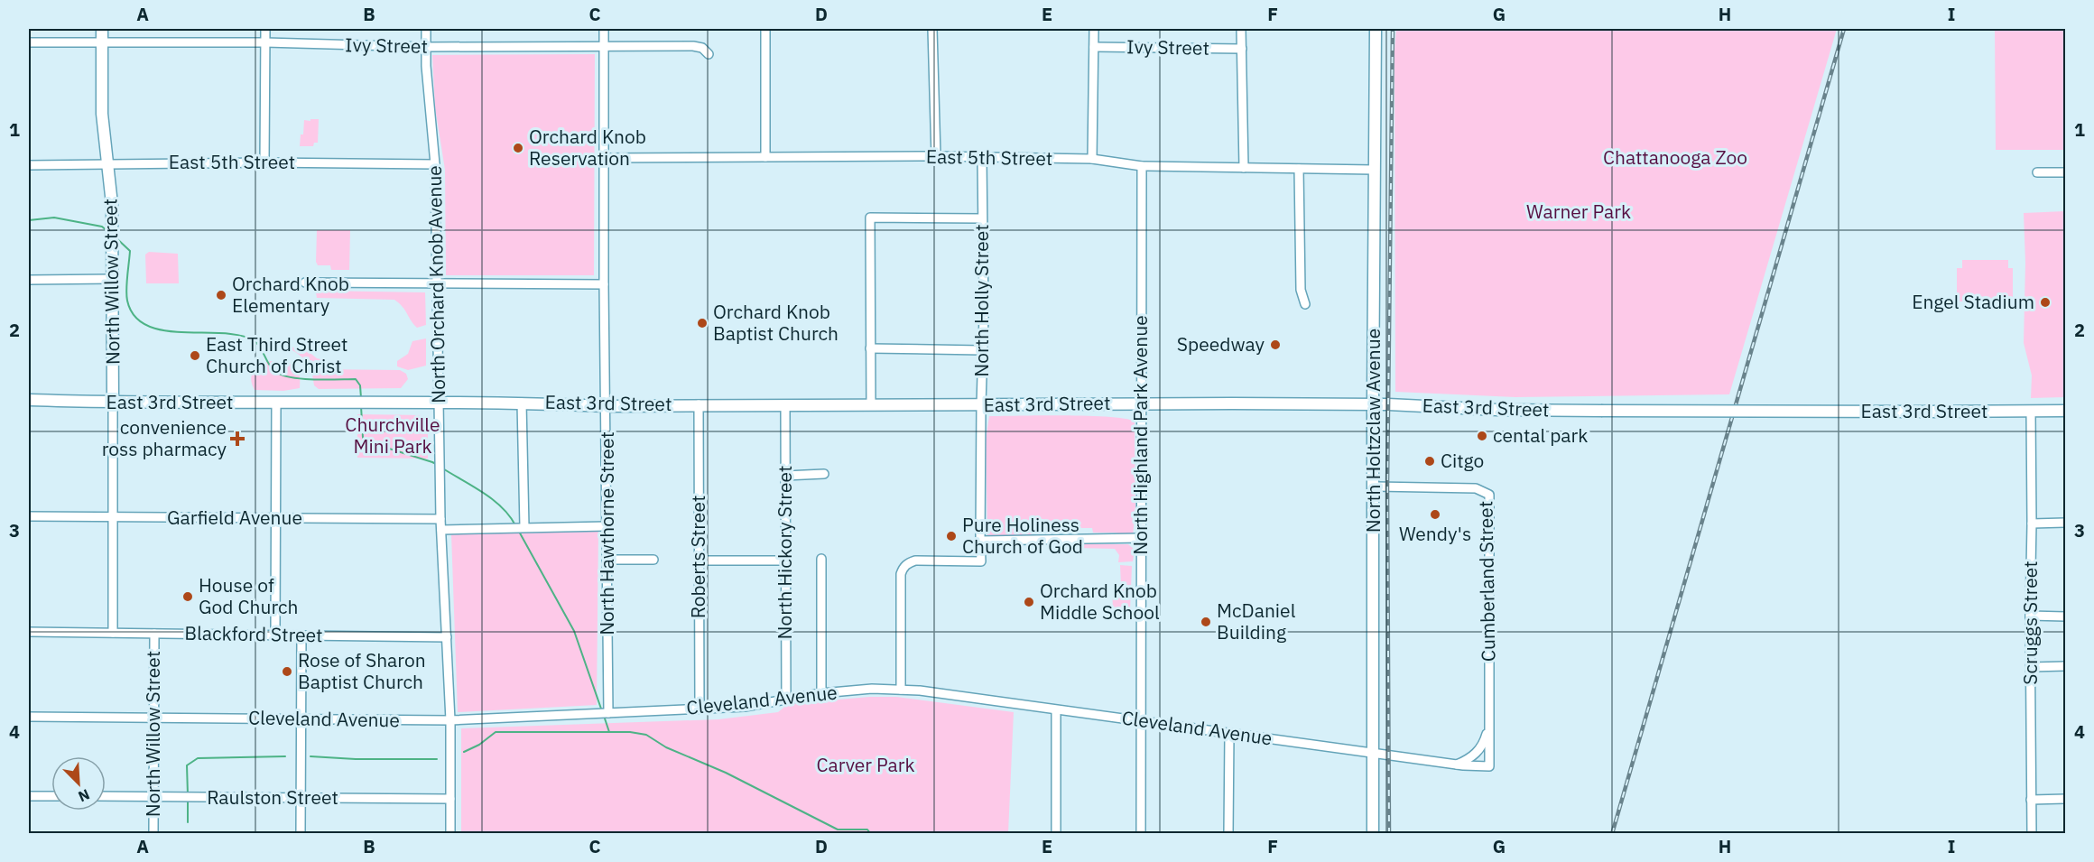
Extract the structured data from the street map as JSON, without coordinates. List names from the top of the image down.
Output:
{
  "streets": {
    "main road": ["North Willow Street", "East 3rd Street", "North Holtzclaw Avenue"],
    "street": [
      "Ivy Street",
      "East 5th Street",
      "North Orchard Knob Avenue",
      "North Holly Street",
      "North Highland Park Avenue",
      "Garfield Avenue",
      "North Hawthorne Street",
      "North Hickory Street",
      "Roberts Street",
      "Cumberland Street",
      "Scruggs Street",
      "Blackford Street",
      "Cleveland Avenue",
      "Raulston Street"
    ]
  },
  "crossings": [
    ["Ivy Street", "North Willow Street"],
    ["Ivy Street", "North Orchard Knob Avenue"],
    ["Ivy Street", "North Hawthorne Street"],
    ["East 5th Street", "North Willow Street"],
    ["East 5th Street", "North Orchard Knob Avenue"],
    ["East 5th Street", "North Holly Street"],
    ["East 5th Street", "North Holtzclaw Avenue"],
    ["East 5th Street", "North Highland Park Avenue"],
    ["East 5th Street", "North Hawthorne Street"],
    ["North Willow Street", "East 3rd Street"],
    ["North Willow Street", "Garfield Avenue"],
    ["North Willow Street", "Blackford Street"],
    ["North Willow Street", "Cleveland Avenue"],
    ["North Willow Street", "Raulston Street"],
    ["North Orchard Knob Avenue", "East 3rd Street"],
    ["North Orchard Knob Avenue", "Garfield Avenue"],
    ["North Orchard Knob Avenue", "Blackford Street"],
    ["North Orchard Knob Avenue", "Cleveland Avenue"],
    ["North Orchard Knob Avenue", "Raulston Street"],
    ["North Holly Street", "East 3rd Street"],
    ["East 3rd Street", "North Holtzclaw Avenue"],
    ["East 3rd Street", "North Highland Park Avenue"],
    ["East 3rd Street", "North Hawthorne Street"],
    ["East 3rd Street", "North Hickory Street"],
    ["East 3rd Street", "Roberts Street"],
    ["East 3rd Street", "Scruggs Street"],
    ["North Holtzclaw Avenue", "Cumberland Street"],
    ["North Holtzclaw Avenue", "Cleveland Avenue"],
    ["North Highland Park Avenue", "Cleveland Avenue"],
    ["North Hawthorne Street", "Cleveland Avenue"],
    ["North Hickory Street", "Cleveland Avenue"],
    ["Roberts Street", "Cleveland Avenue"],
    ["Cumberland Street", "Cleveland Avenue"]
  ],
  "parks": [
    "Chattanooga Zoo",
    "Warner Park",
    "Churchville Mini Park",
    "Carver Park"
  ],
  "places": {
    "other": [
      "Orchard Knob Reservation",
      "Orchard Knob Elementary",
      "Engel Stadium",
      "Orchard Knob Baptist Church",
      "Speedway",
      "East Third Street Church of Christ",
      "cental park",
      "Citgo",
      "Wendy's",
      "Pure Holiness Church of God",
      "House of God Church",
      "Orchard Knob Middle School",
      "McDaniel Building",
      "Rose of Sharon Baptist Church"
    ],
    "health": ["convenience ross pharmacy"]
  },
  "north": "bottom right",
  "grid": {
    "columns": [
      "A",
      "B",
      "C",
      "D",
      "E",
      "F",
      "G",
      "H",
      "I"
    ],
    "rows": [
      "1",
      "2",
      "3",
      "4"
    ]
  }
}
